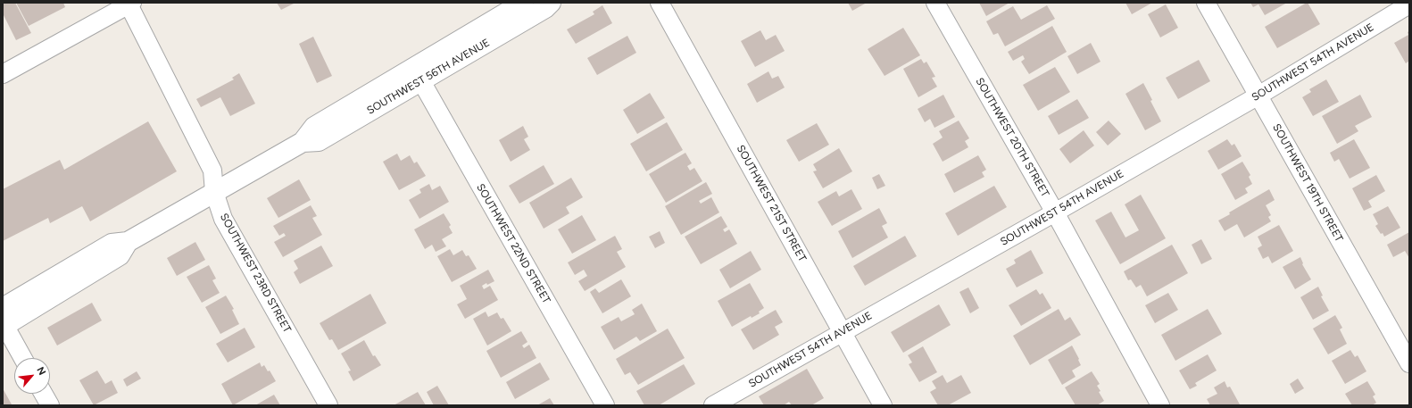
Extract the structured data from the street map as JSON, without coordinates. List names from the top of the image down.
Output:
{
  "streets": {
    "street": [
      "SOUTHWEST 54TH AVENUE",
      "SOUTHWEST 56TH AVENUE",
      "SOUTHWEST 20TH STREET",
      "SOUTHWEST 19TH STREET",
      "SOUTHWEST 21ST STREET",
      "SOUTHWEST 22ND STREET",
      "SOUTHWEST 23RD STREET"
    ]
  },
  "crossings": [
    ["SOUTHWEST 54TH AVENUE", "SOUTHWEST 20TH STREET"],
    ["SOUTHWEST 54TH AVENUE", "SOUTHWEST 19TH STREET"],
    ["SOUTHWEST 54TH AVENUE", "SOUTHWEST 21ST STREET"],
    ["SOUTHWEST 56TH AVENUE", "SOUTHWEST 22ND STREET"],
    ["SOUTHWEST 56TH AVENUE", "SOUTHWEST 23RD STREET"]
  ],
  "north": "top right"
}
